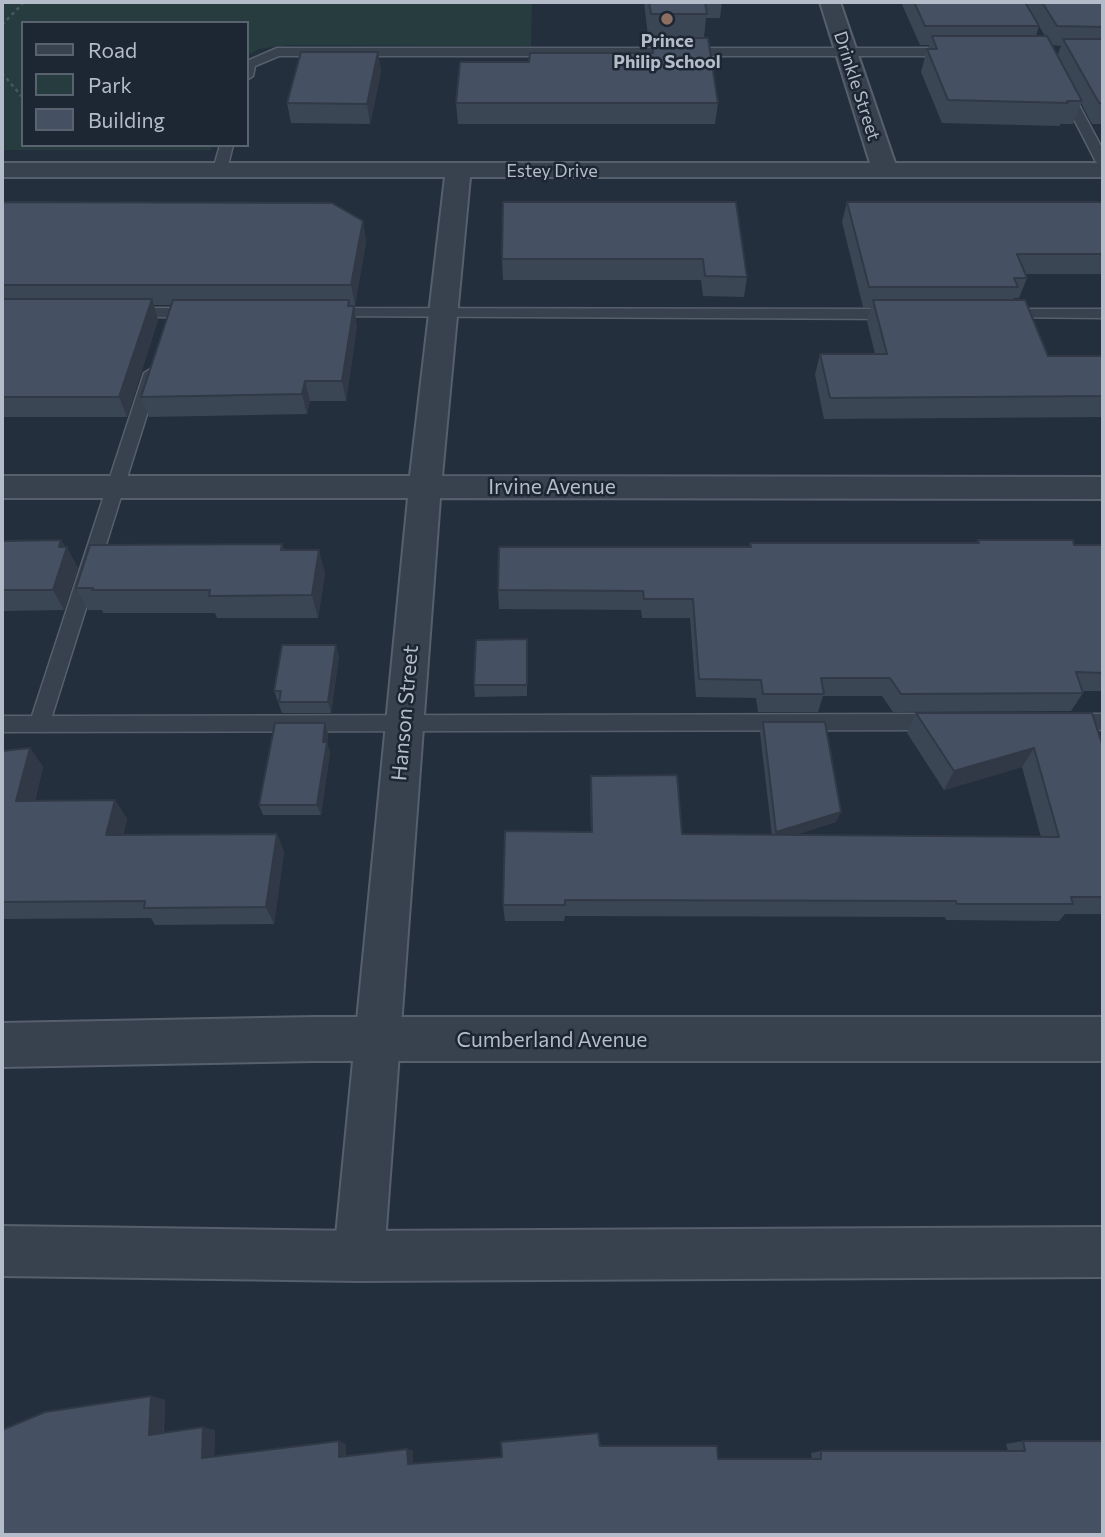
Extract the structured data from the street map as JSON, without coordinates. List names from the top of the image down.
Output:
{
  "streets": {
    "street": [
      "Drinkle Street",
      "Estey Drive",
      "Irvine Avenue",
      "Hanson Street",
      "Cumberland Avenue"
    ]
  },
  "crossings": [
    ["Drinkle Street", "Estey Drive"],
    ["Estey Drive", "Hanson Street"],
    ["Irvine Avenue", "Hanson Street"],
    ["Hanson Street", "Cumberland Avenue"]
  ],
  "places": ["Prince Philip School"],
  "legend": ["Road", "Park", "Building"]
}
